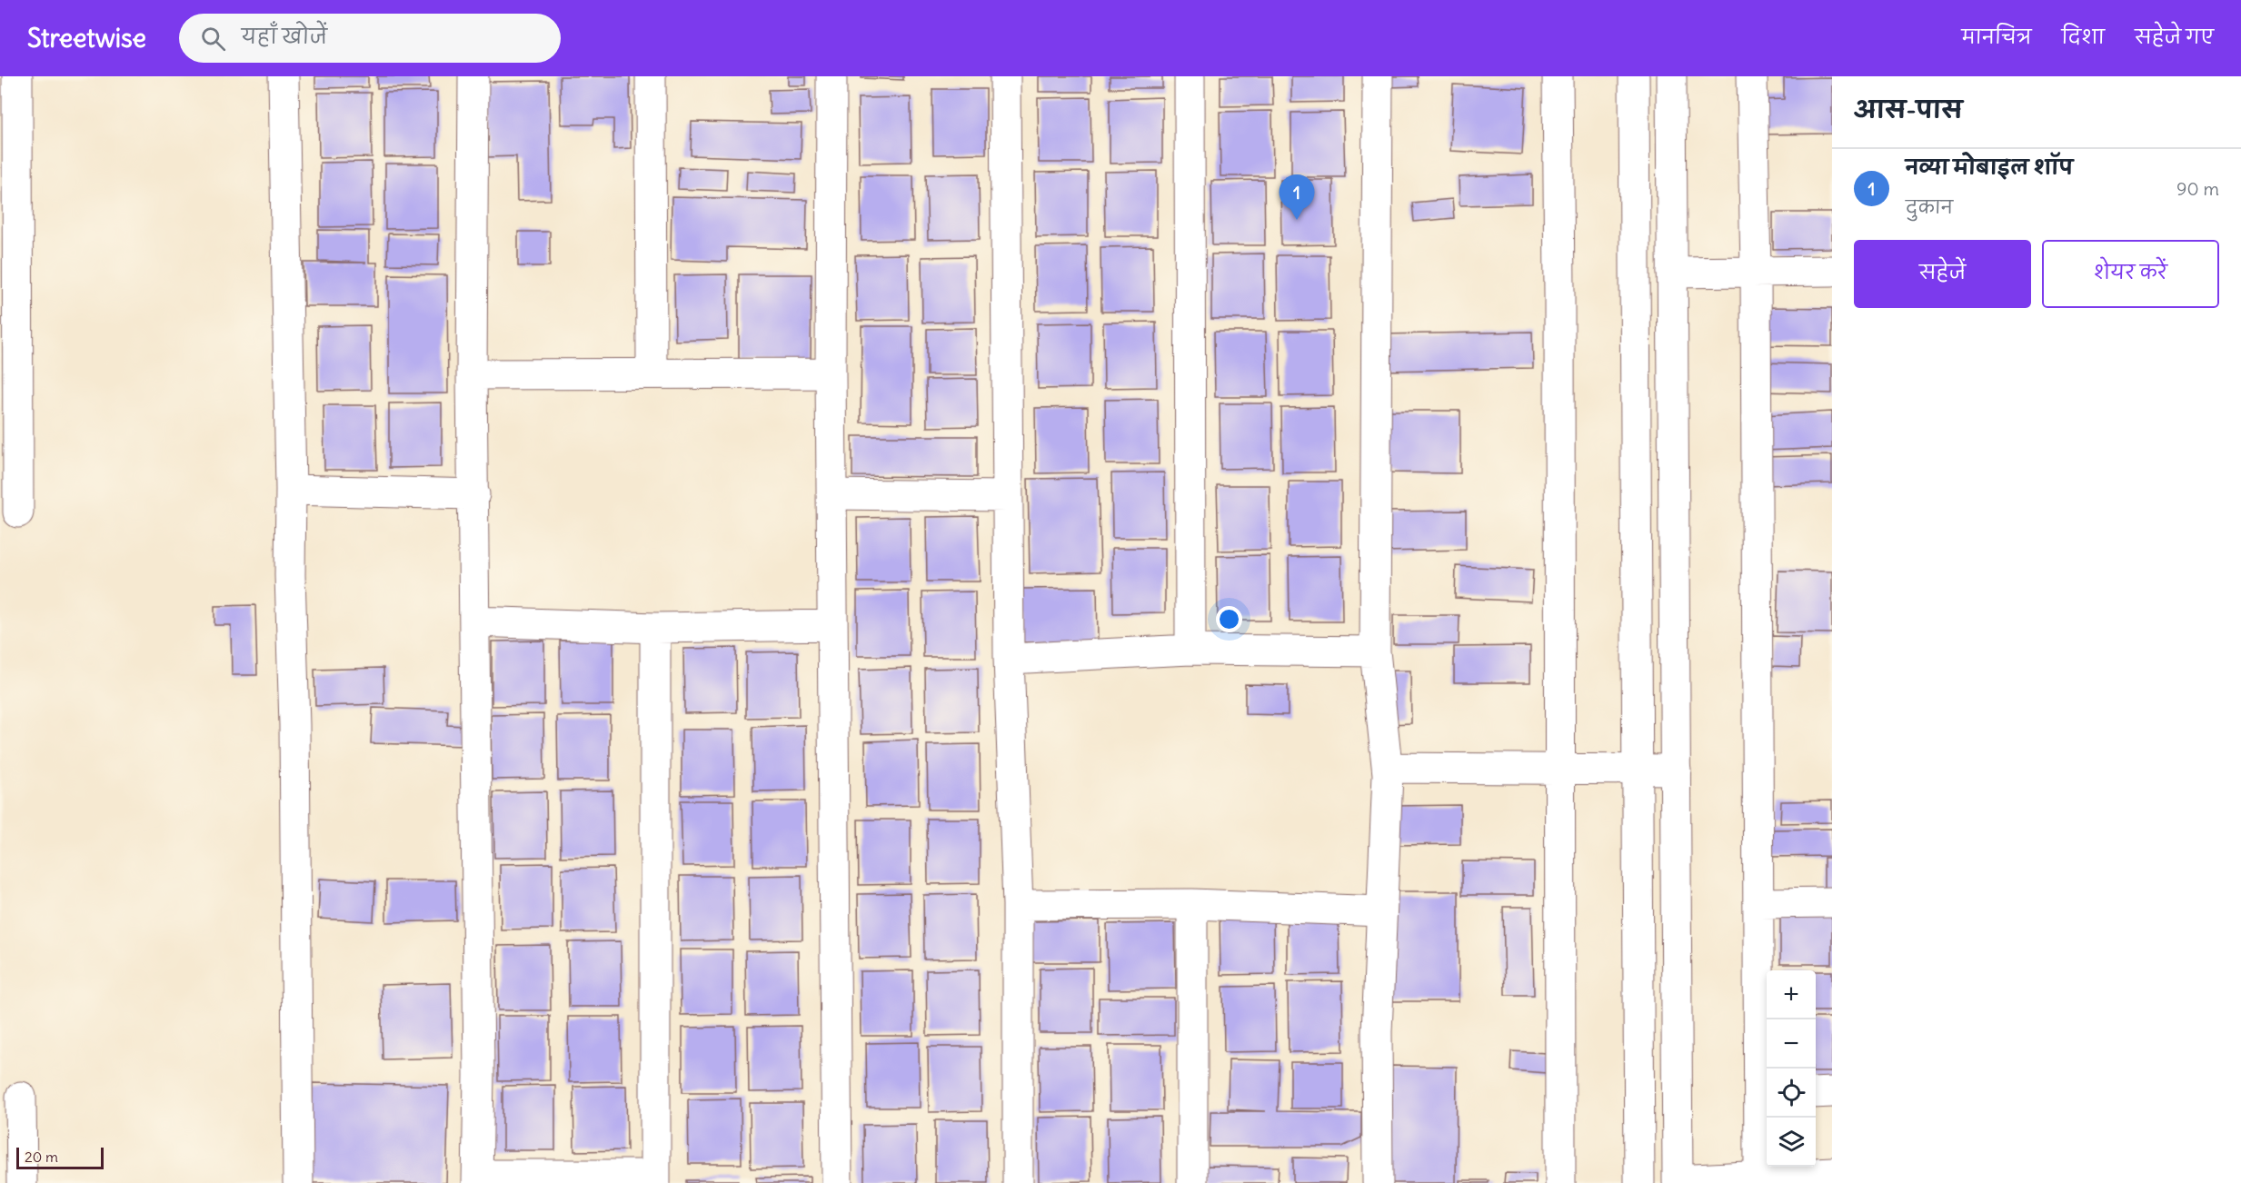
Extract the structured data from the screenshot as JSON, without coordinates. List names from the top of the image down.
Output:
{
  "scale_bar": "20 m",
  "page": {
    "header": "Streetwise",
    "search": "यहाँ खोजें",
    "nav": ["मानचित्र", "दिशा", "सहेजे गए"],
    "heading": "आस-पास",
    "list": [
      {
        "mark": "1",
        "name": "नव्या मोबाइल शॉप",
        "note": "दुकान",
        "value": "90 m"
      }
    ],
    "pins": "1",
    "buttons": ["सहेजें", "शेयर करें"],
    "map_buttons": ["+", "−"],
    "scale": "20 m"
  }
}
